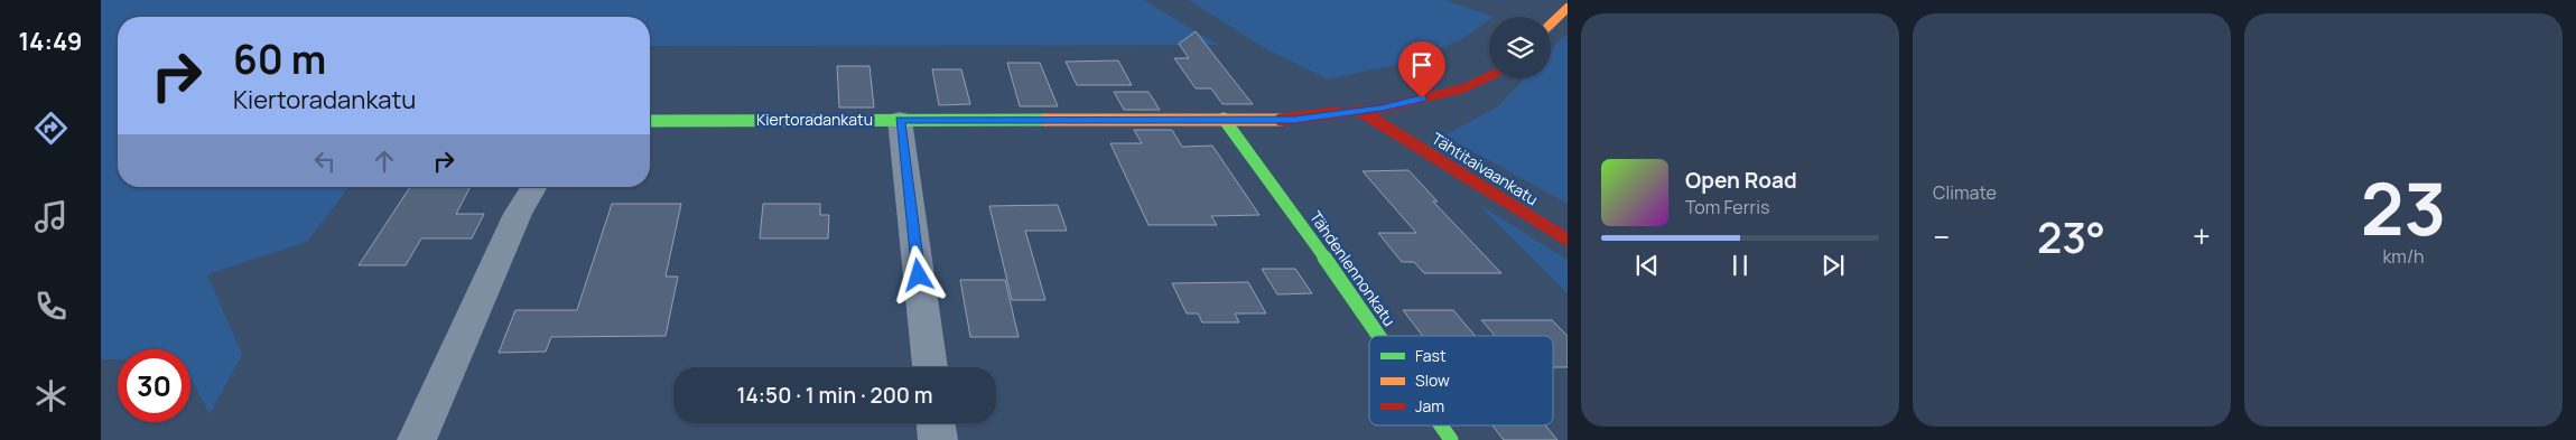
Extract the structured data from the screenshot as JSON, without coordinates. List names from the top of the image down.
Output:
{
  "streets": {
    "street": ["Kiertoradankatu", "Tähtitaivaankatu", "Tähdenlennonkatu"]
  },
  "crossings": [
    ["Kiertoradankatu", "Tähtitaivaankatu"],
    ["Kiertoradankatu", "Tähdenlennonkatu"]
  ],
  "legend": ["Fast", "Slow", "Jam"],
  "page": {
    "tabs": "14:49",
    "tile": [
      "Climate",
      ["23", "km/h"]
    ],
    "turn": ["60 m", "Kiertoradankatu"],
    "song": ["Open Road", "Tom Ferris"],
    "heat": ["−", "23°", "+"],
    "limit": "30",
    "trip": "14:50 · 1 min · 200 m"
  }
}
